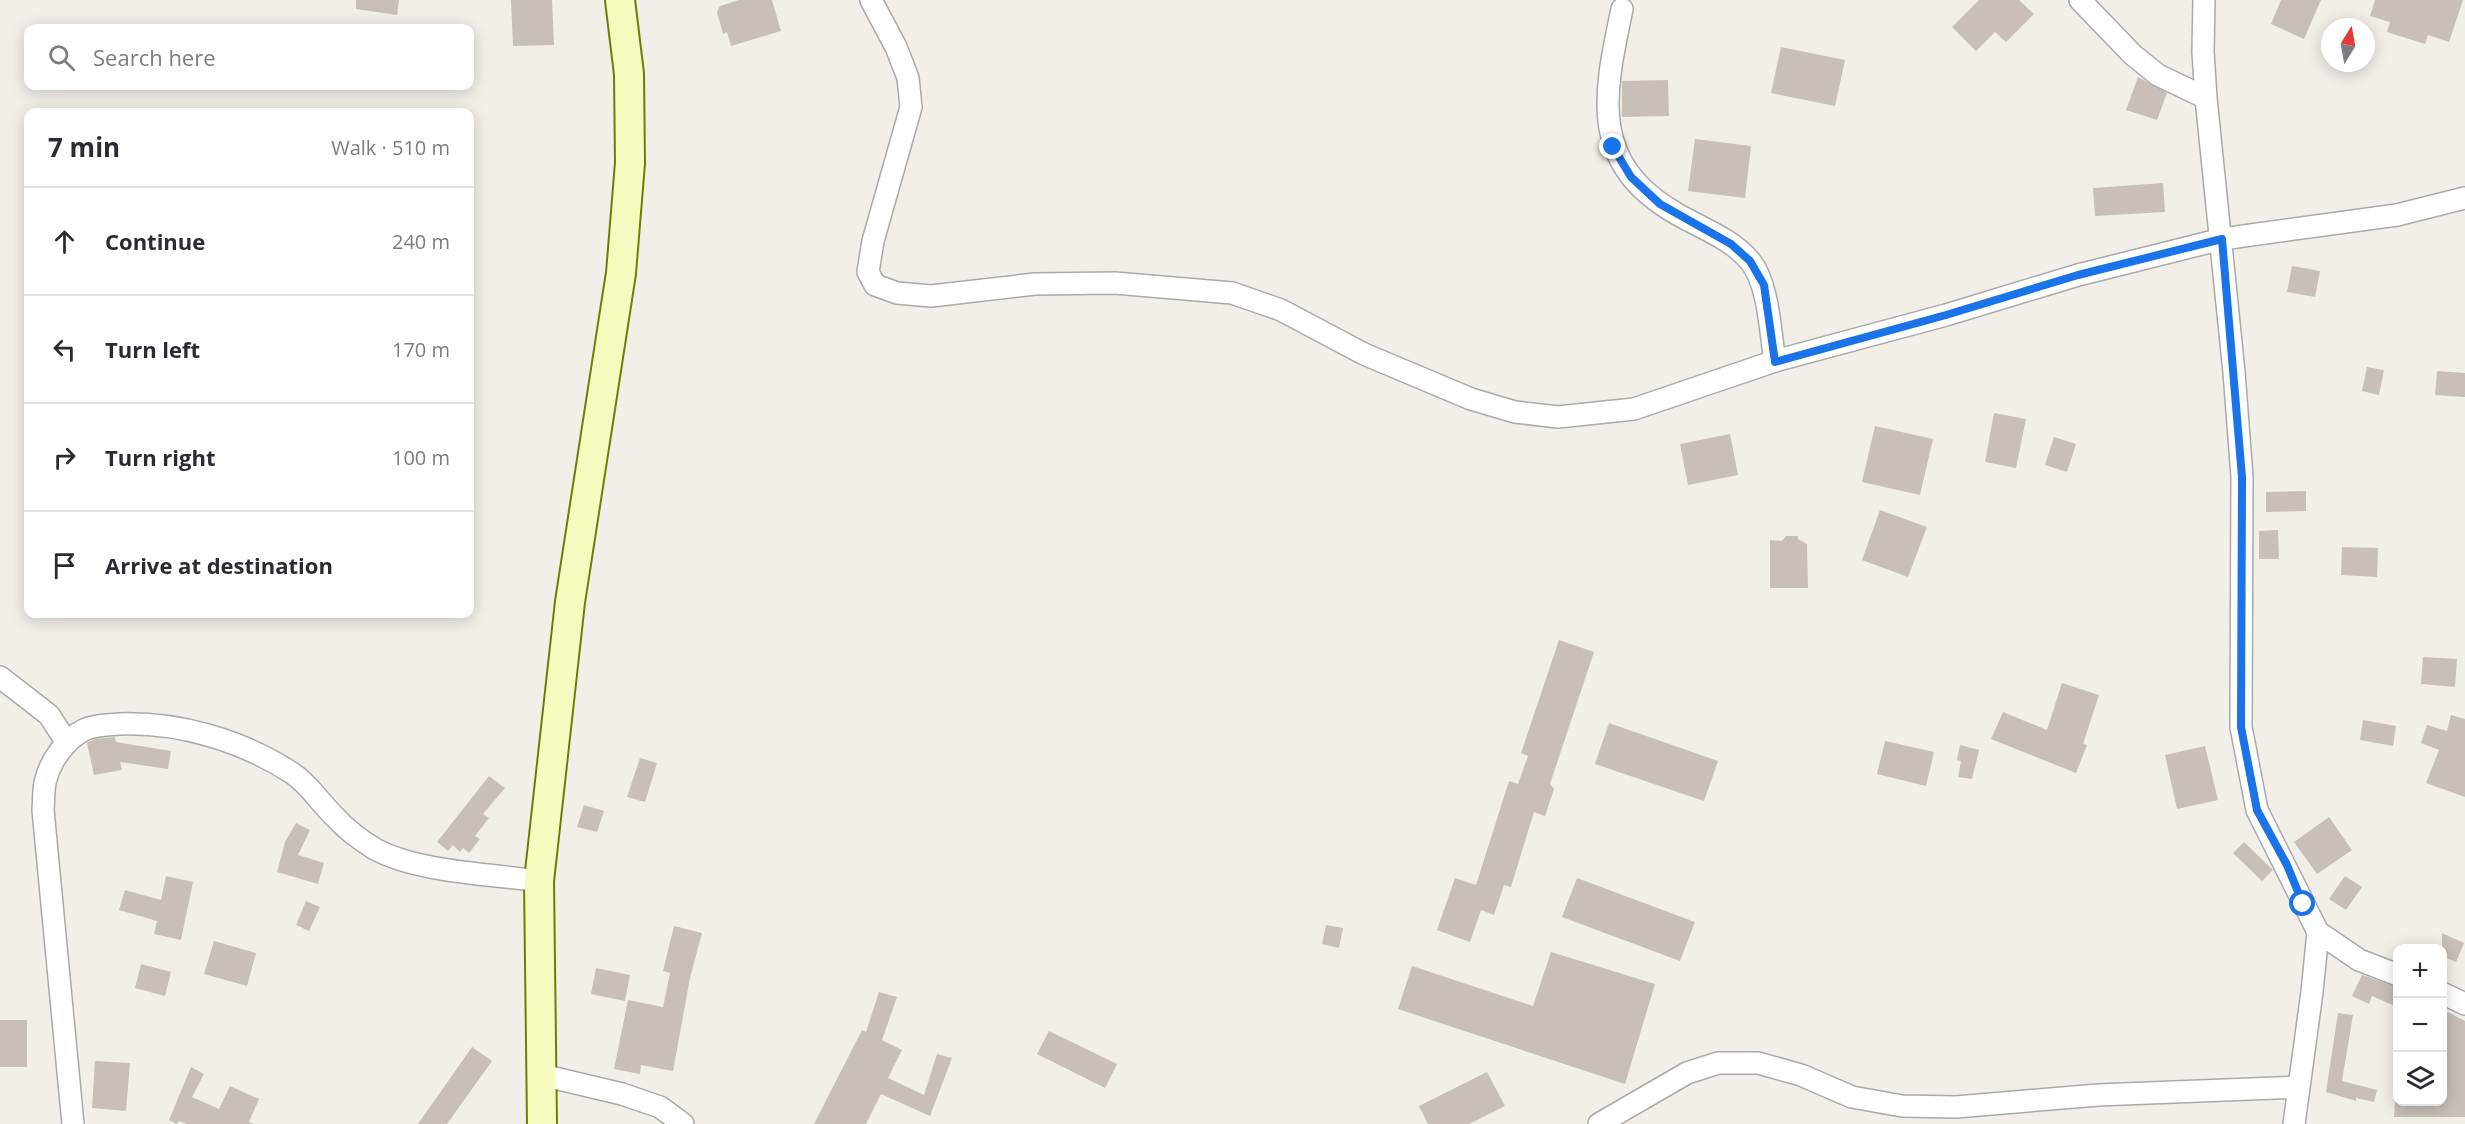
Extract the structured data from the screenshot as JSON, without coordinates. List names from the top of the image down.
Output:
{
  "north": "top",
  "page": {
    "search": "Search here",
    "heading": ["7 min", "Walk · 510 m"],
    "list": [
      ["Continue", "240 m"],
      ["Turn left", "170 m"],
      ["Turn right", "100 m"],
      "Arrive at destination"
    ],
    "map_buttons": ["+", "−"]
  }
}
